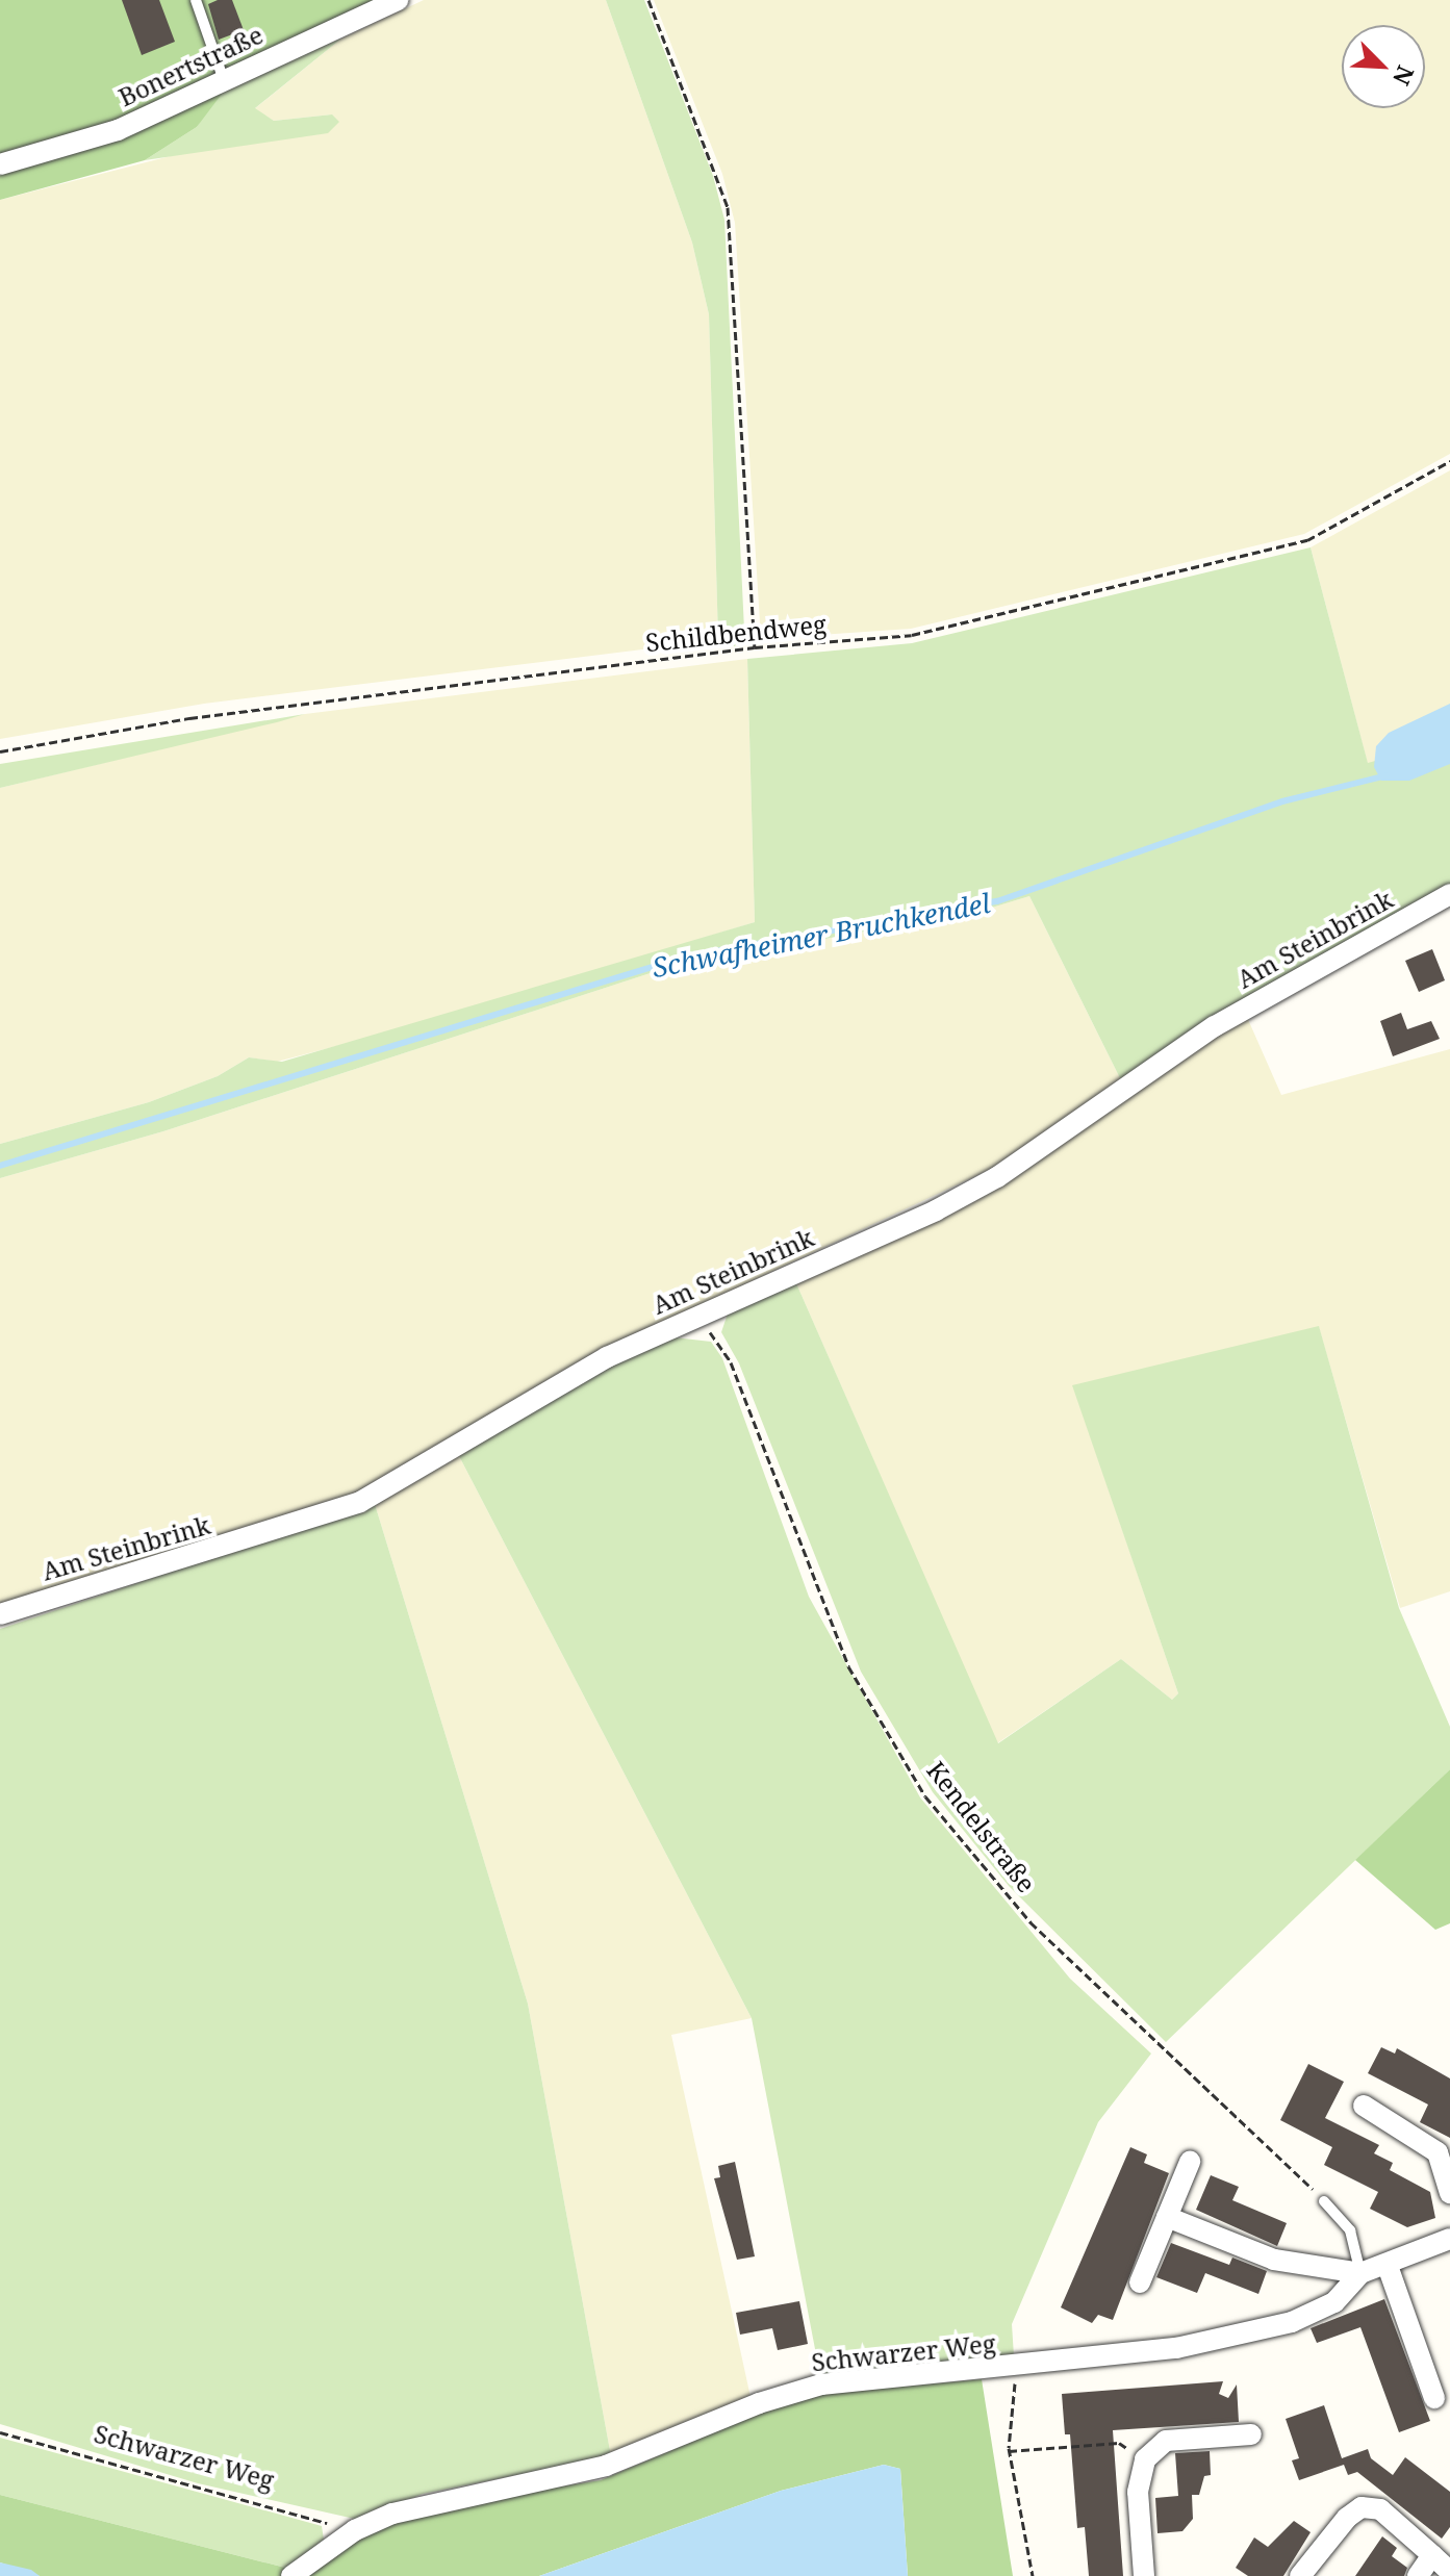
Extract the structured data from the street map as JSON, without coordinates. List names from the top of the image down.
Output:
{
  "streets": {
    "street": ["Bonertstraße", "Am Steinbrink", "Schwarzer Weg"],
    "path": ["Schildbendweg", "Kendelstraße"]
  },
  "crossings": [
    ["Am Steinbrink", "Kendelstraße"]
  ],
  "water": ["Schwafheimer Bruchkendel"],
  "north": "bottom right"
}
